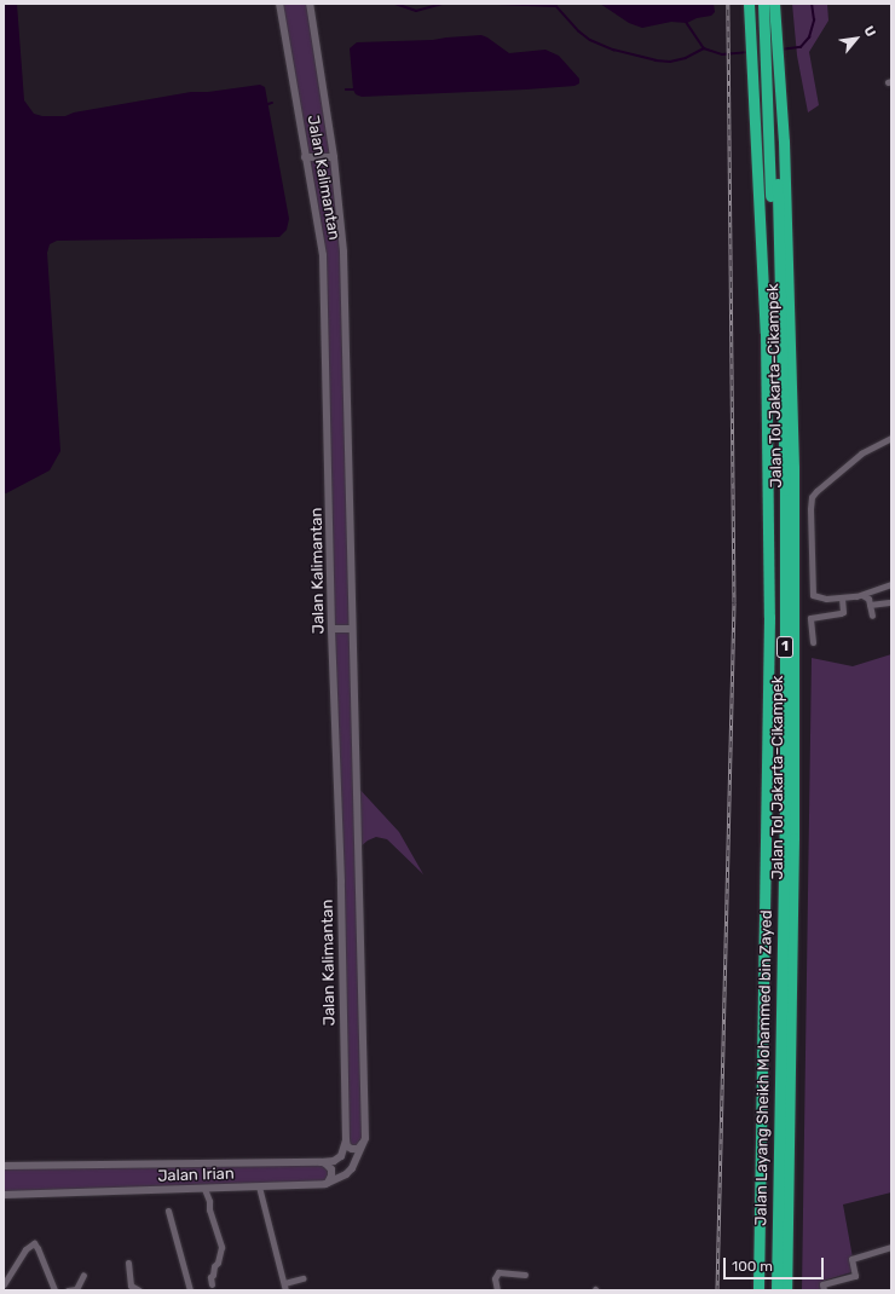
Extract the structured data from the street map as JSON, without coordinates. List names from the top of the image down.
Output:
{
  "streets": {
    "highway": ["Jalan Tol Jakarta–Cikampek", "1", "Jalan Layang Sheikh Mohammed bin Zayed"],
    "street": ["Jalan Kalimantan", "Jalan Irian"]
  },
  "crossings": [
    ["Jalan Kalimantan", "Jalan Irian"]
  ],
  "scale_bar": "100 m",
  "north": "top right"
}
